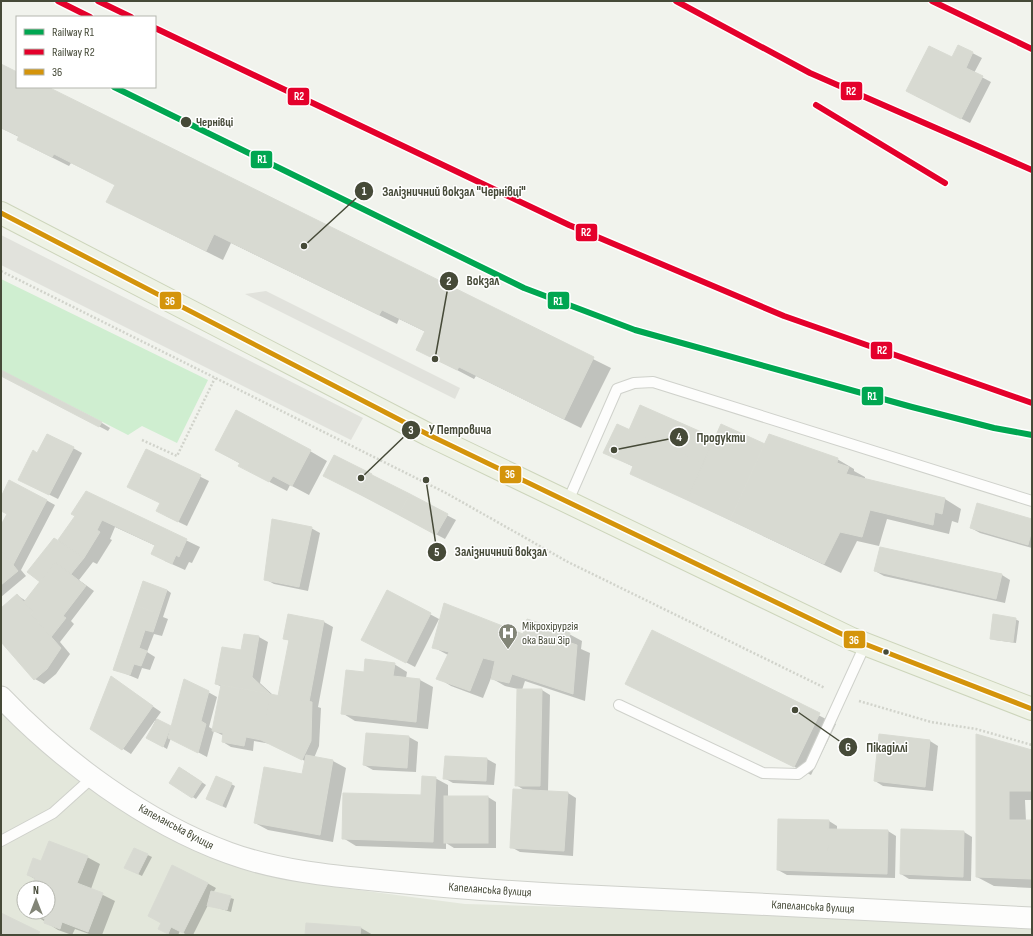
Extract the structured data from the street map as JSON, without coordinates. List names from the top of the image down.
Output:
{
  "streets": {
    "street": ["Капеланська вулиця"]
  },
  "places": {
    "other": [
      "Чернівці",
      "Залізничний вокзал \"Чернівці\"",
      "Вокзал",
      "Продукти",
      "У Петровича",
      "Залізничний вокзал",
      "Пікаділлі"
    ],
    "hospital": ["Мікрохірургія ока Ваш Зір"]
  },
  "lines": ["rail line R2", "rail line R1", "transit line 36"],
  "legend": ["Railway R1", "Railway R2", "36"],
  "north": "top"
}
